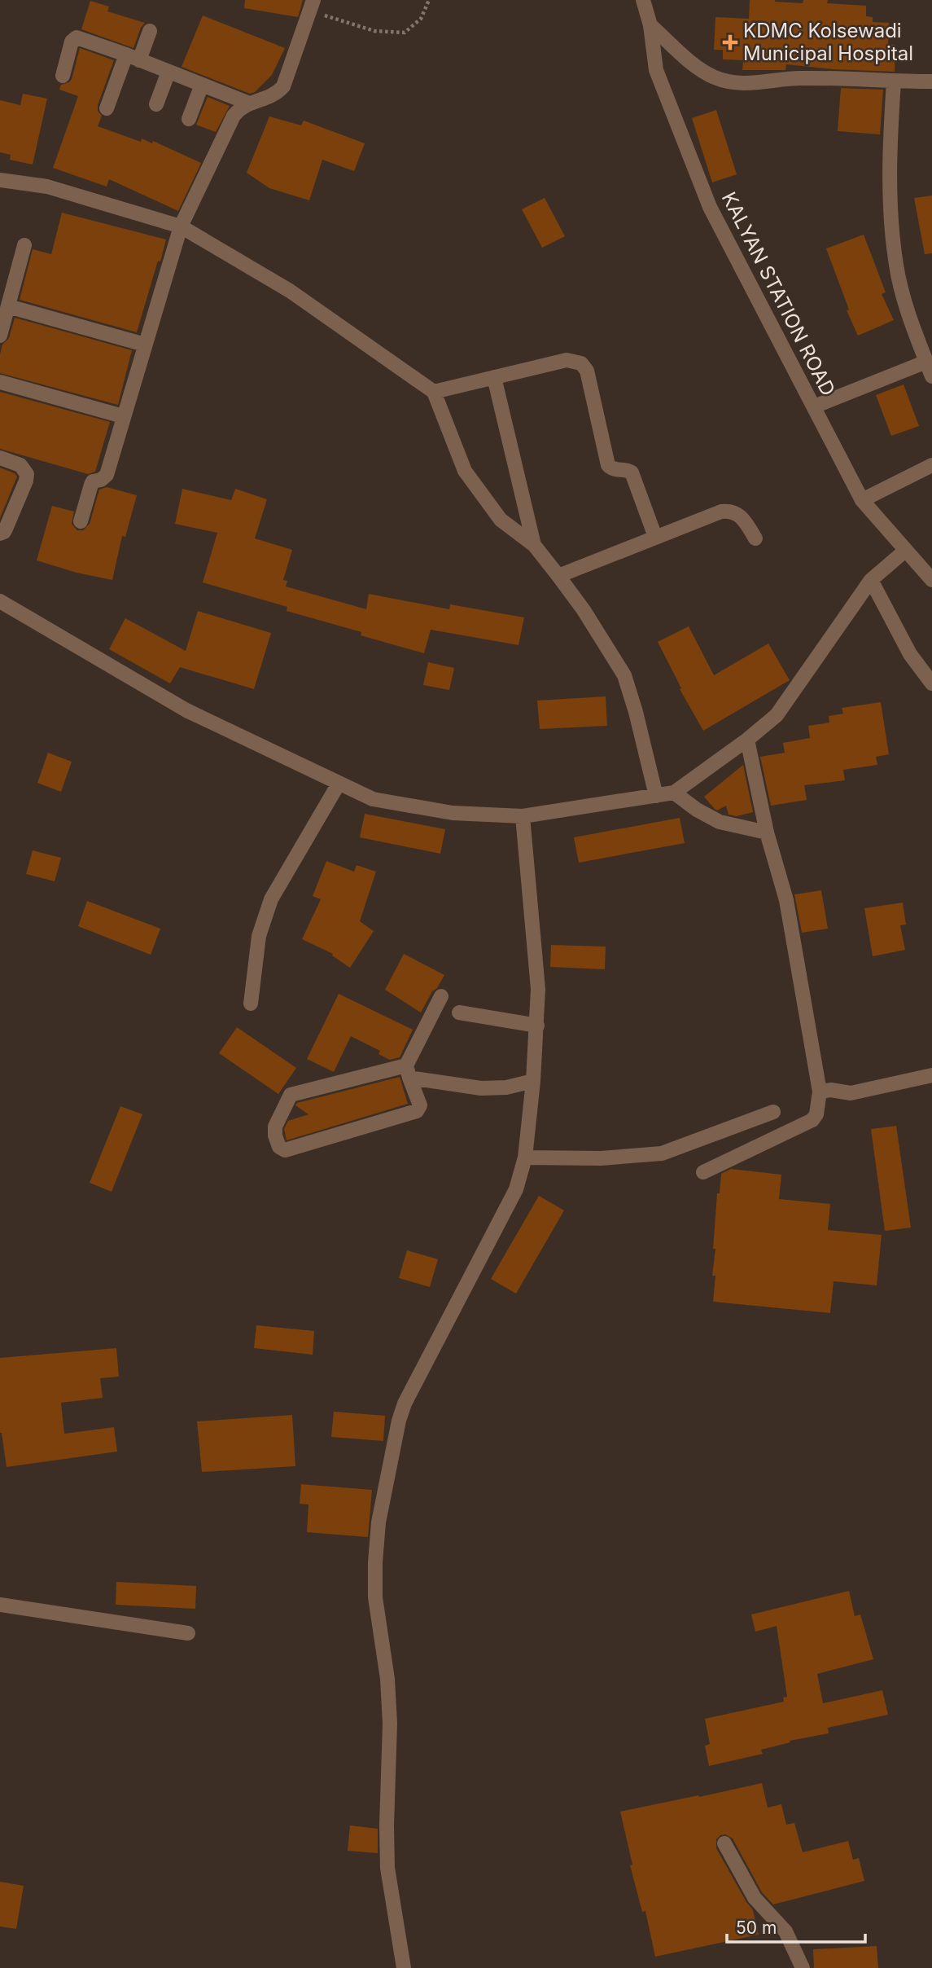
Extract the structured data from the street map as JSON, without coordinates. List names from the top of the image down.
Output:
{
  "streets": {
    "street": ["KALYAN STATION ROAD"]
  },
  "places": {
    "health": ["KDMC Kolsewadi Municipal Hospital"]
  },
  "scale_bar": "50 m"
}
